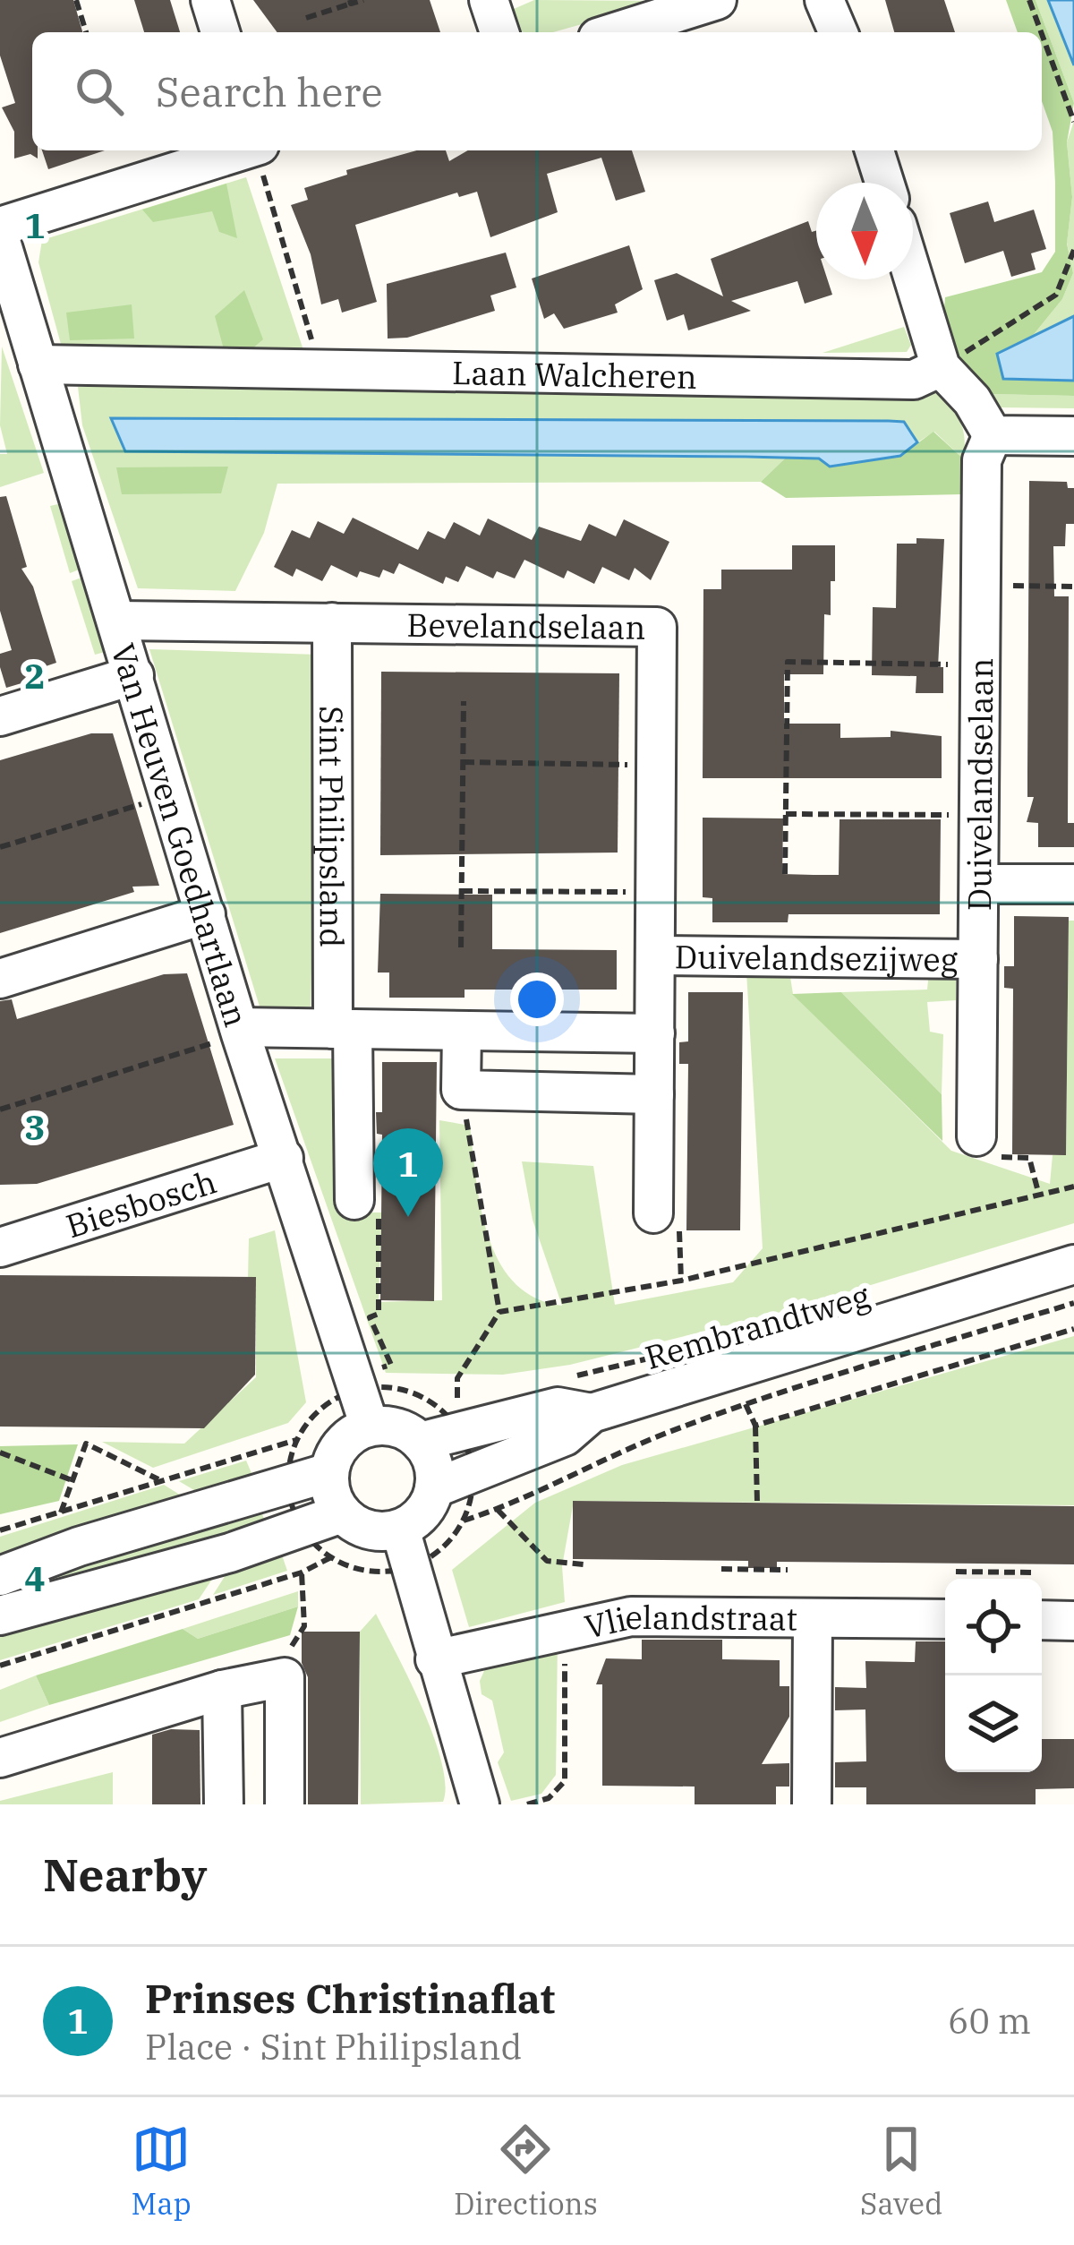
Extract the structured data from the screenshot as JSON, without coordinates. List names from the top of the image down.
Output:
{
  "streets": {
    "street": [
      "Laan Walcheren",
      "Bevelandselaan",
      "Duivelandselaan",
      "Sint Philipsland",
      "Van Heuven Goedhartlaan",
      "Duivelandsezijweg",
      "Biesbosch",
      "Rembrandtweg",
      "Vlielandstraat"
    ]
  },
  "crossings": [
    ["Laan Walcheren", "Van Heuven Goedhartlaan"],
    ["Bevelandselaan", "Sint Philipsland"],
    ["Bevelandselaan", "Van Heuven Goedhartlaan"],
    ["Bevelandselaan", "Duivelandsezijweg"],
    ["Duivelandselaan", "Duivelandsezijweg"],
    ["Van Heuven Goedhartlaan", "Biesbosch"],
    ["Van Heuven Goedhartlaan", "Rembrandtweg"]
  ],
  "north": "bottom",
  "page": {
    "search": "Search here",
    "pins": "1",
    "heading": "Nearby",
    "list": [
      {
        "mark": "1",
        "name": "Prinses Christinaflat",
        "note": "Place · Sint Philipsland",
        "value": "60 m"
      }
    ],
    "nav": ["Map", "Directions", "Saved"]
  },
  "grid": {
    "rows": [
      "1",
      "2",
      "3",
      "4"
    ]
  }
}
